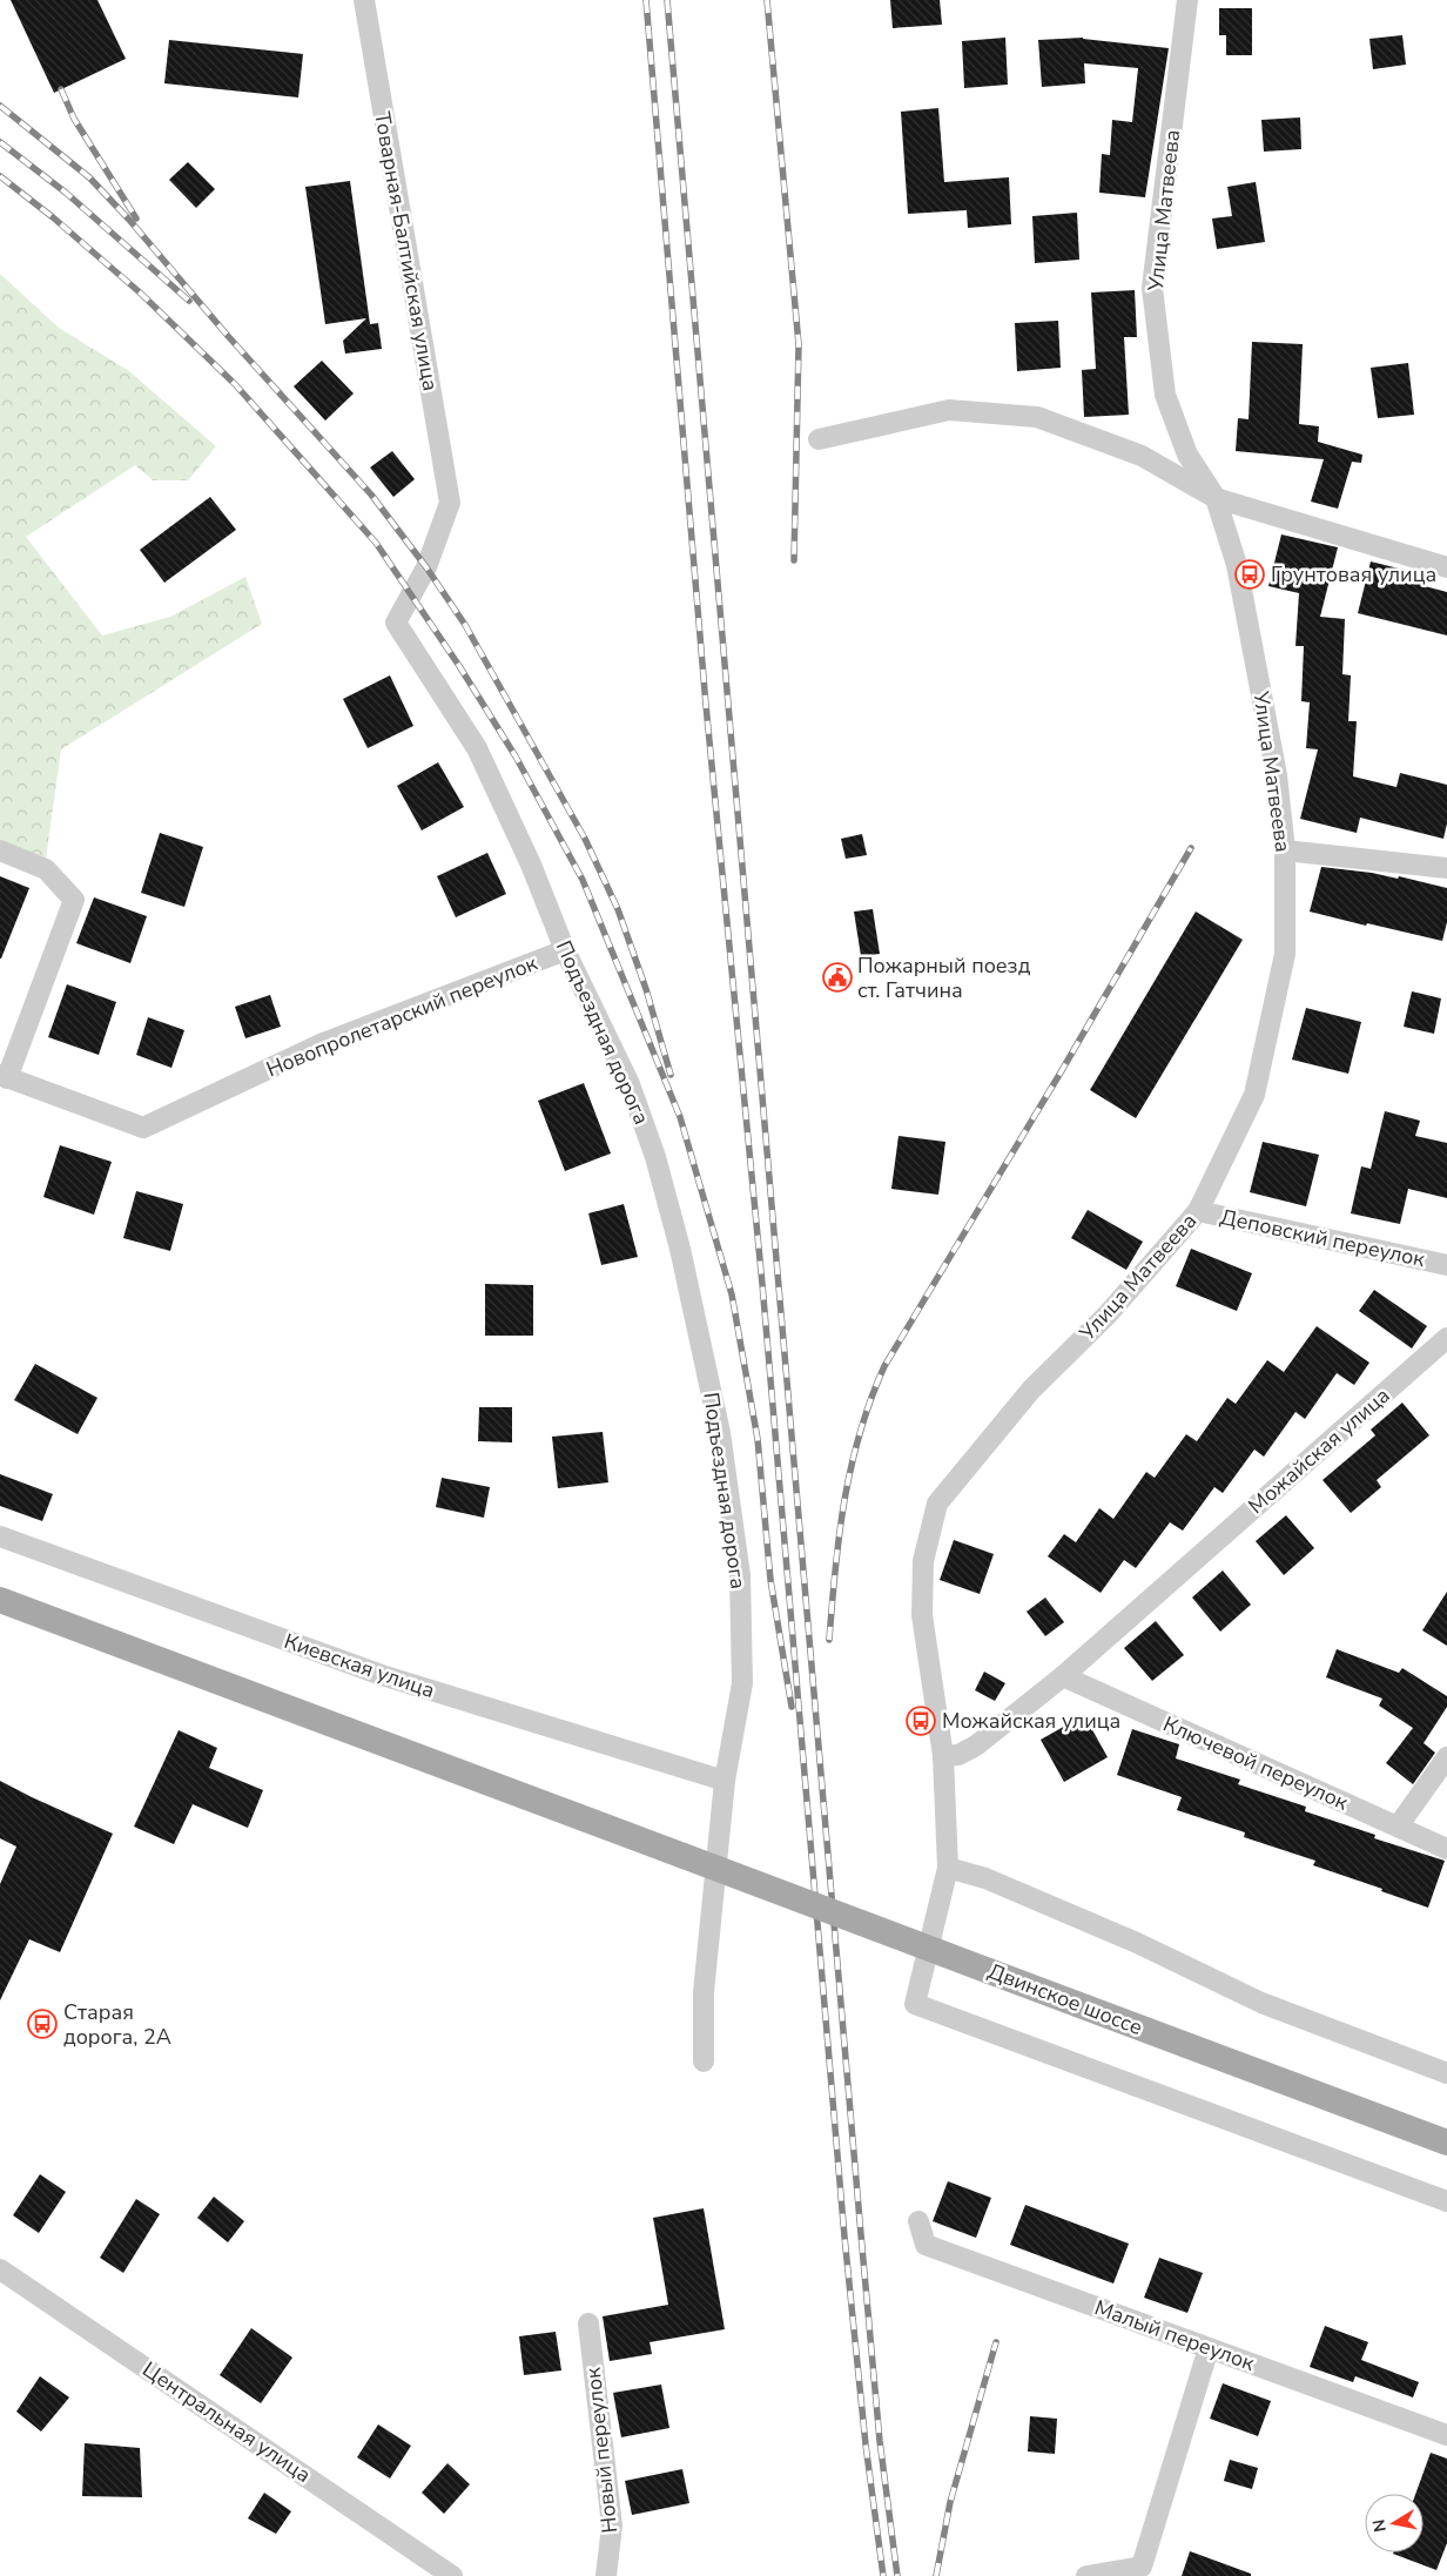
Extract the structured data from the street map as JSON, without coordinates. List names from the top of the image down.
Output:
{
  "streets": {
    "main road": ["Двинское шоссе"],
    "street": [
      "Улица Матвеева",
      "Товарная-Балтийская улица",
      "Новопролетарский переулок",
      "Подъездная дорога",
      "Деповский переулок",
      "Можайская улица",
      "Киевская улица",
      "Ключевой переулок",
      "Малый переулок",
      "Центральная улица",
      "Новый переулок"
    ]
  },
  "crossings": [
    ["Улица Матвеева", "Деповский переулок"],
    ["Улица Матвеева", "Можайская улица"],
    ["Товарная-Балтийская улица", "Подъездная дорога"],
    ["Новопролетарский переулок", "Подъездная дорога"],
    ["Подъездная дорога", "Киевская улица"],
    ["Можайская улица", "Ключевой переулок"]
  ],
  "places": {
    "bus stop": ["Грунтовая улица", "Можайская улица", "Старая дорога, 2А"],
    "public building": ["Пожарный поезд ст. Гатчина"]
  },
  "north": "left"
}
